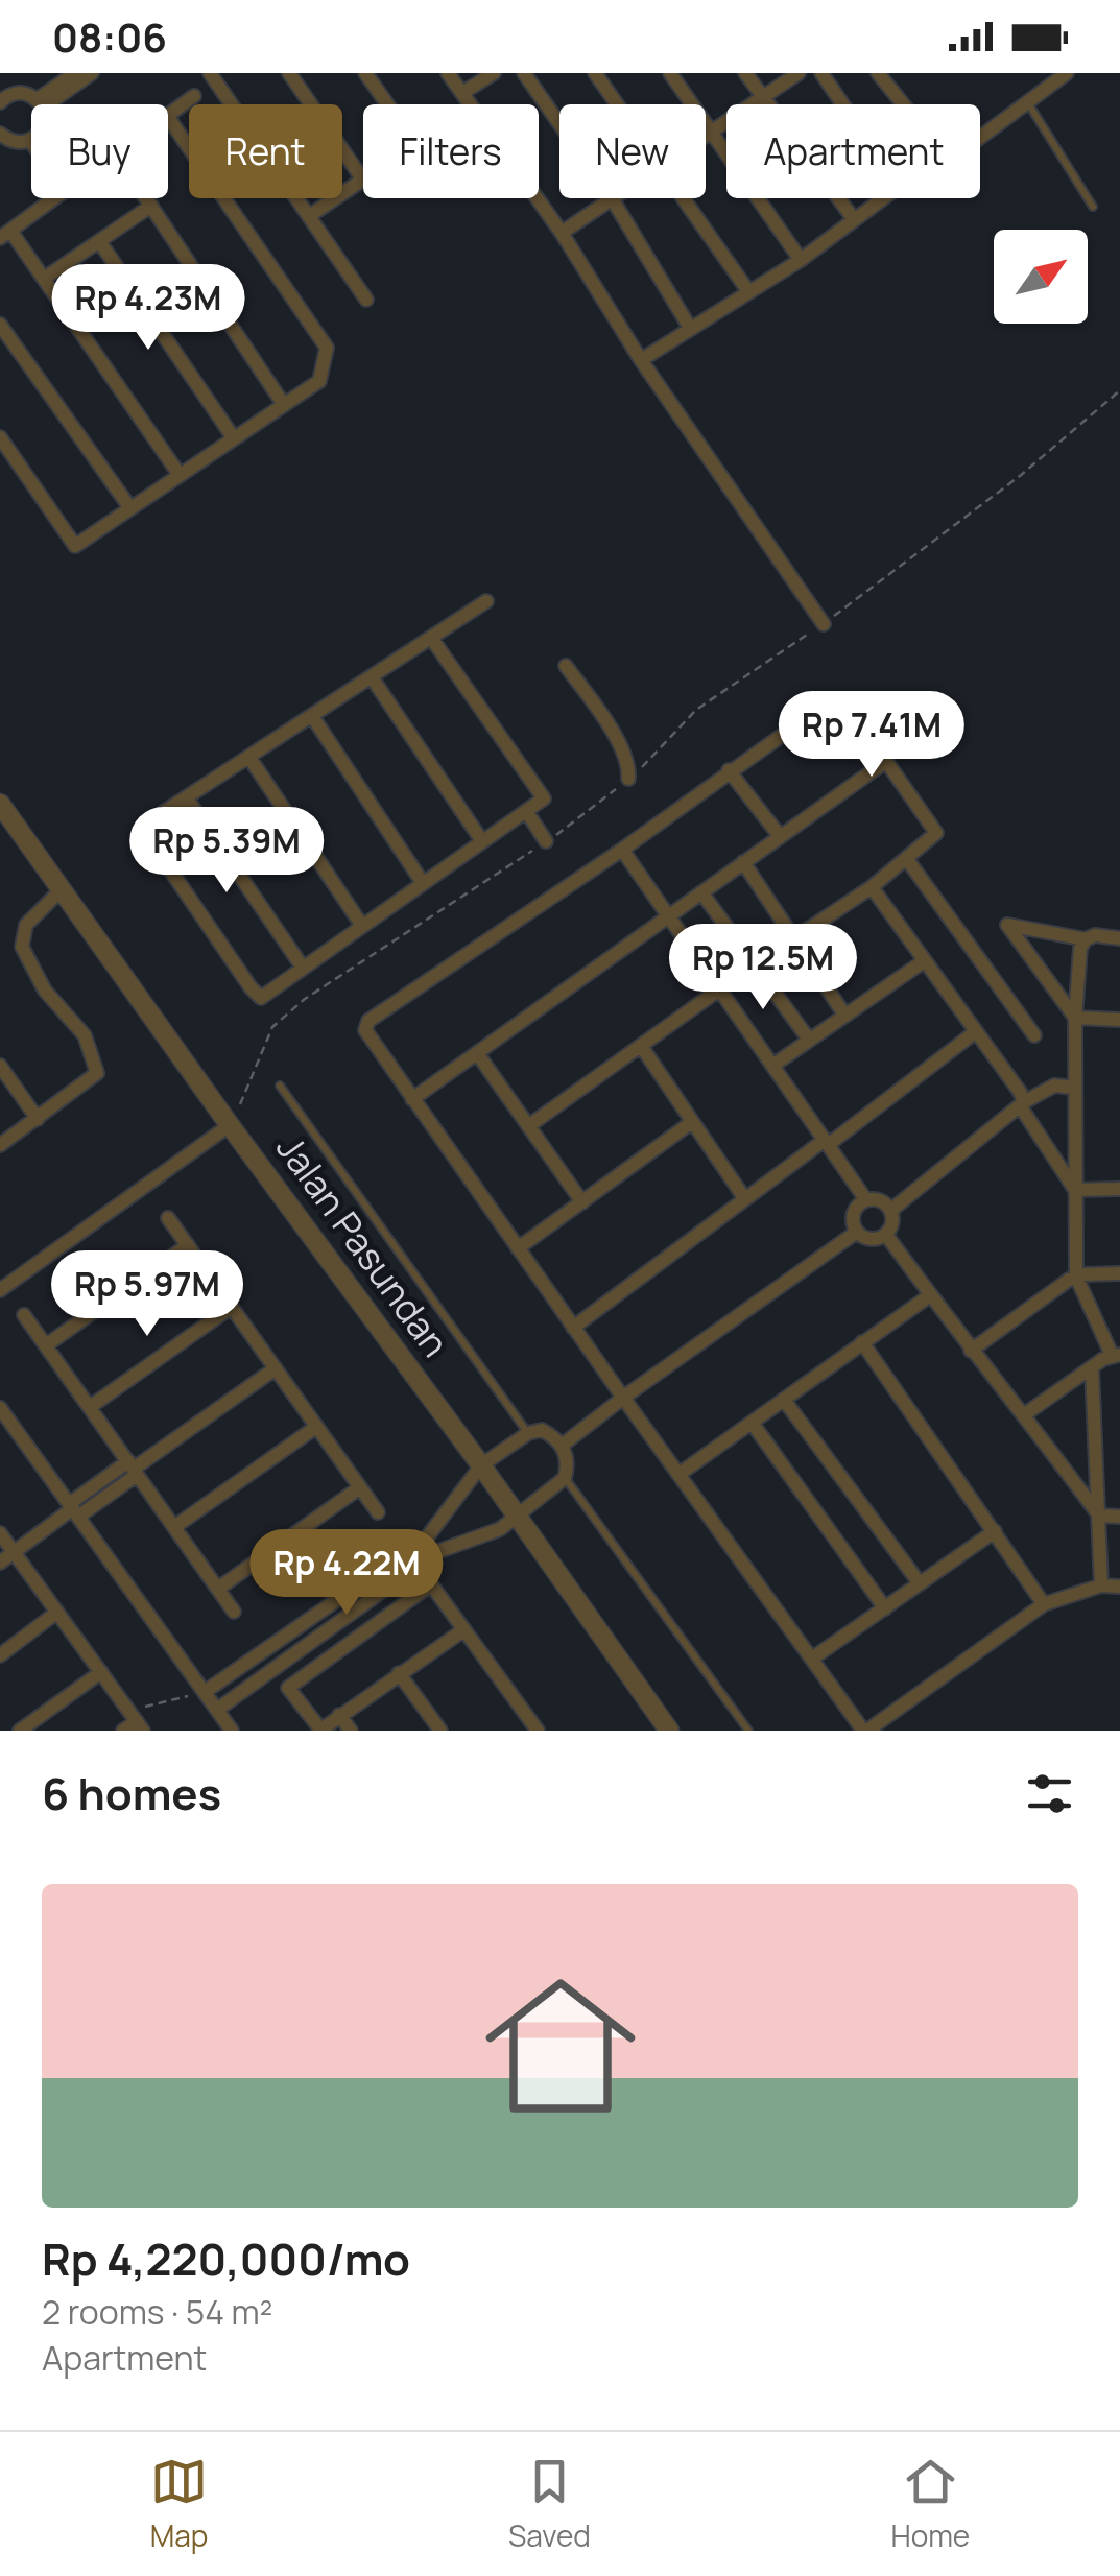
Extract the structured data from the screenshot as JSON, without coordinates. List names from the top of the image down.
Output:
{
  "streets": {
    "street": ["Jalan Pasundan"]
  },
  "north": "top right",
  "page": {
    "status": "08:06",
    "chip": [
      "Buy",
      "Rent",
      "Filters",
      "New",
      "Apartment"
    ],
    "price": [
      "Rp 4.23M",
      "Rp 7.41M",
      "Rp 5.39M",
      "Rp 12.5M",
      "Rp 5.97M",
      "Rp 4.22M"
    ],
    "heading": "6 homes",
    "list": [
      {
        "name": "Rp 4,220,000/mo",
        "note": "2 rooms · 54 m² · Apartment"
      }
    ],
    "tabs": ["Map", "Saved", "Home"]
  }
}
